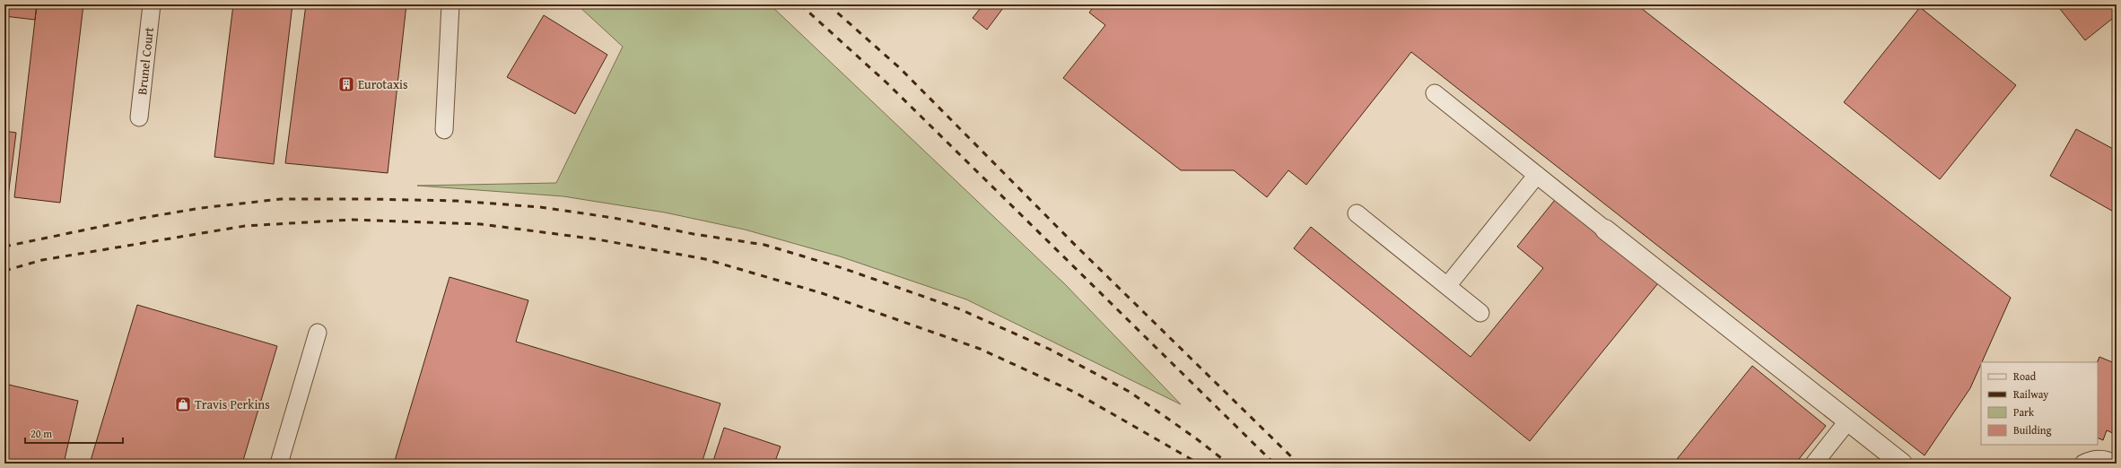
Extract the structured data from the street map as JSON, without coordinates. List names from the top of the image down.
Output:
{
  "streets": {
    "lane": ["Brunel Court"]
  },
  "places": {
    "building": ["Eurotaxis"],
    "shop": ["Travis Perkins"]
  },
  "legend": [
    "Road",
    "Railway",
    "Park",
    "Building"
  ],
  "scale_bar": "20 m"
}
